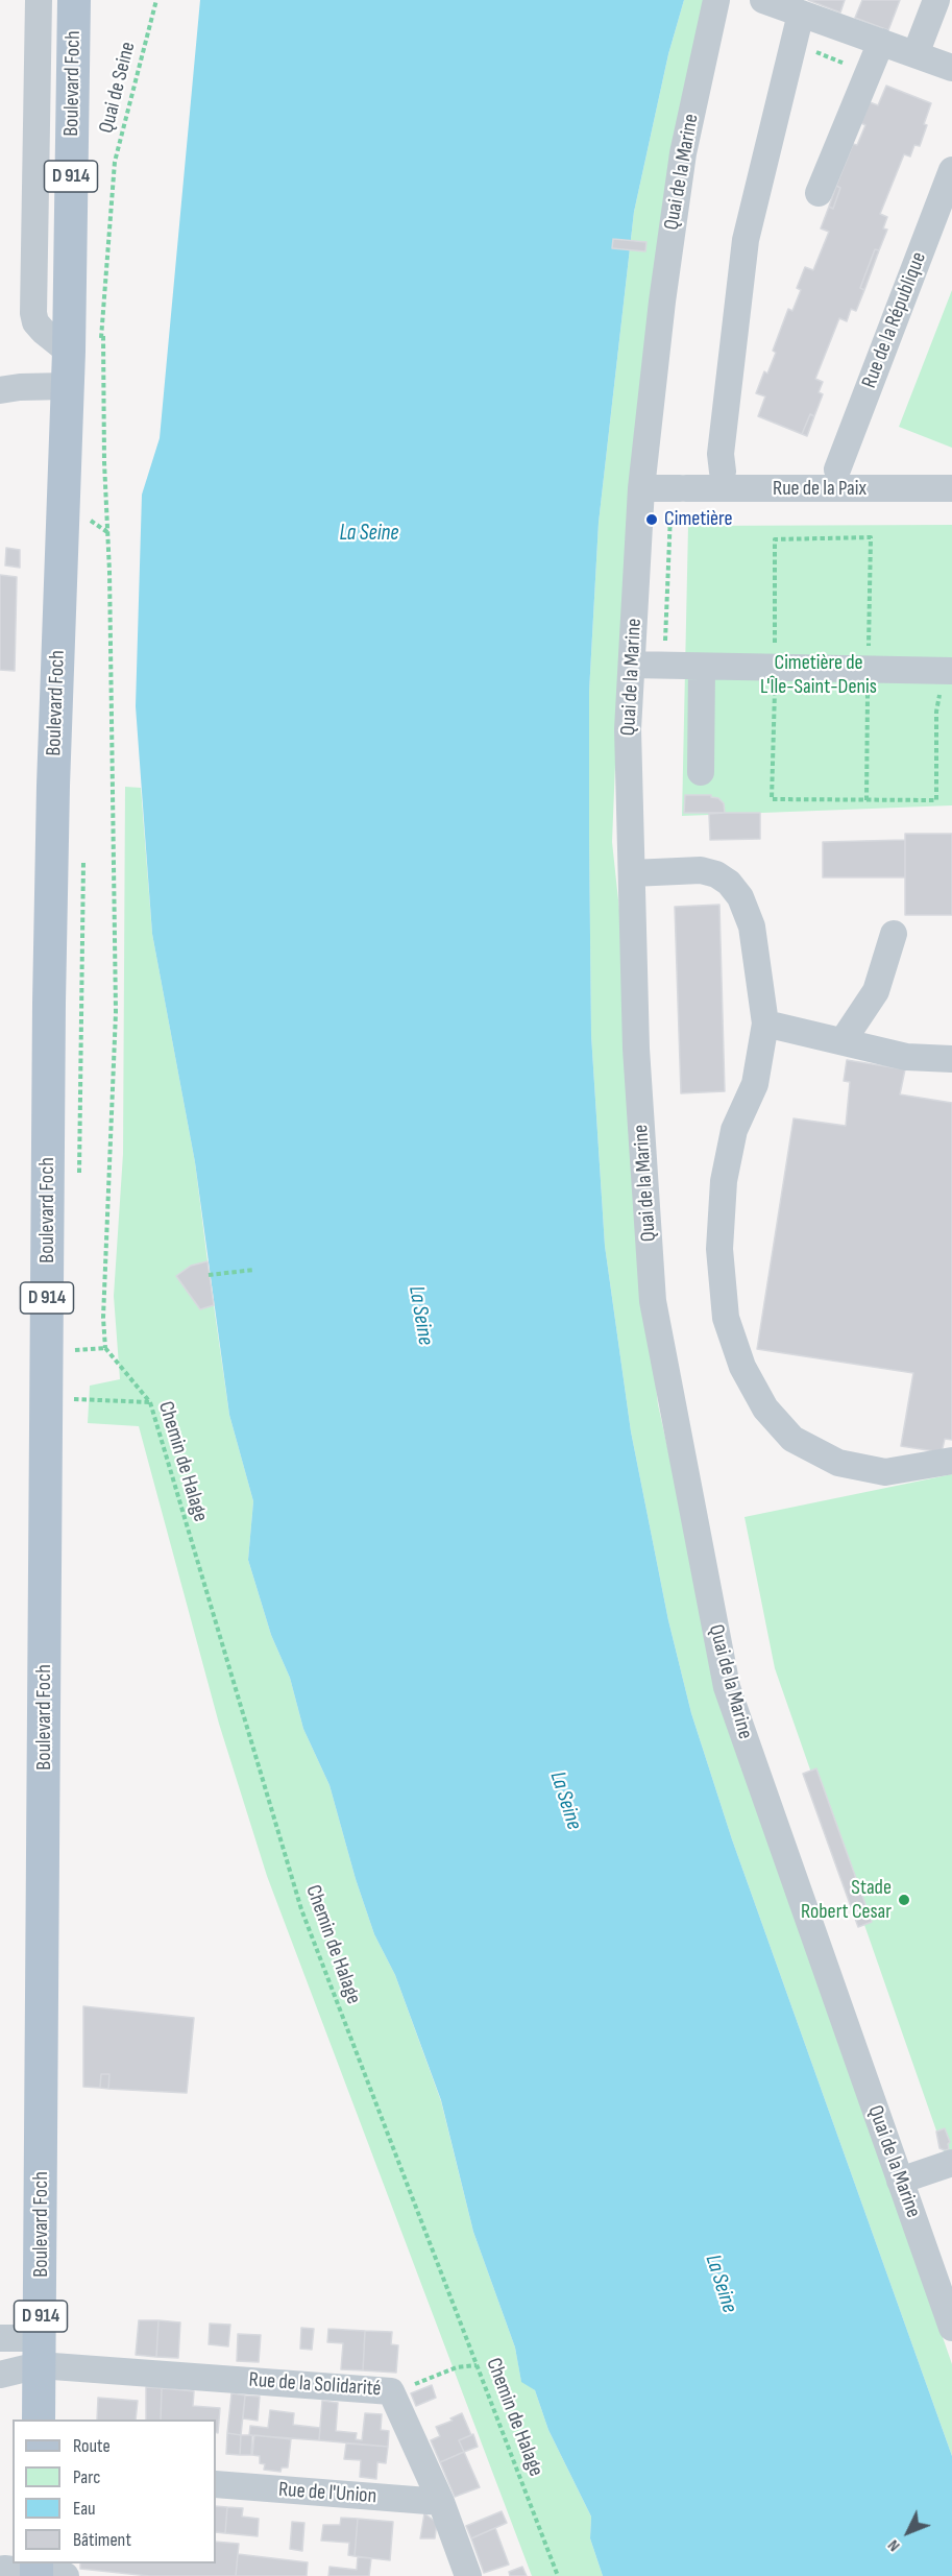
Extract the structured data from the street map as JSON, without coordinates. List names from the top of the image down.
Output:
{
  "streets": {
    "main road": ["Boulevard Foch", "D 914"],
    "street": [
      "Quai de la Marine",
      "Rue de la République",
      "Rue de la Paix",
      "Rue de la Solidarité",
      "Rue de l'Union"
    ],
    "path": ["Quai de Seine", "Chemin de Halage"]
  },
  "crossings": [
    ["Boulevard Foch", "Rue de la Solidarité"],
    ["Quai de la Marine", "Rue de la Paix"],
    ["Rue de la Solidarité", "Rue de l'Union"]
  ],
  "water": ["La Seine"],
  "parks": ["Cimetière de L'Île-Saint-Denis"],
  "places": ["Cimetière", "Stade Robert Cesar"],
  "legend": [
    "Route",
    "Parc",
    "Eau",
    "Bâtiment"
  ],
  "north": "bottom left"
}
